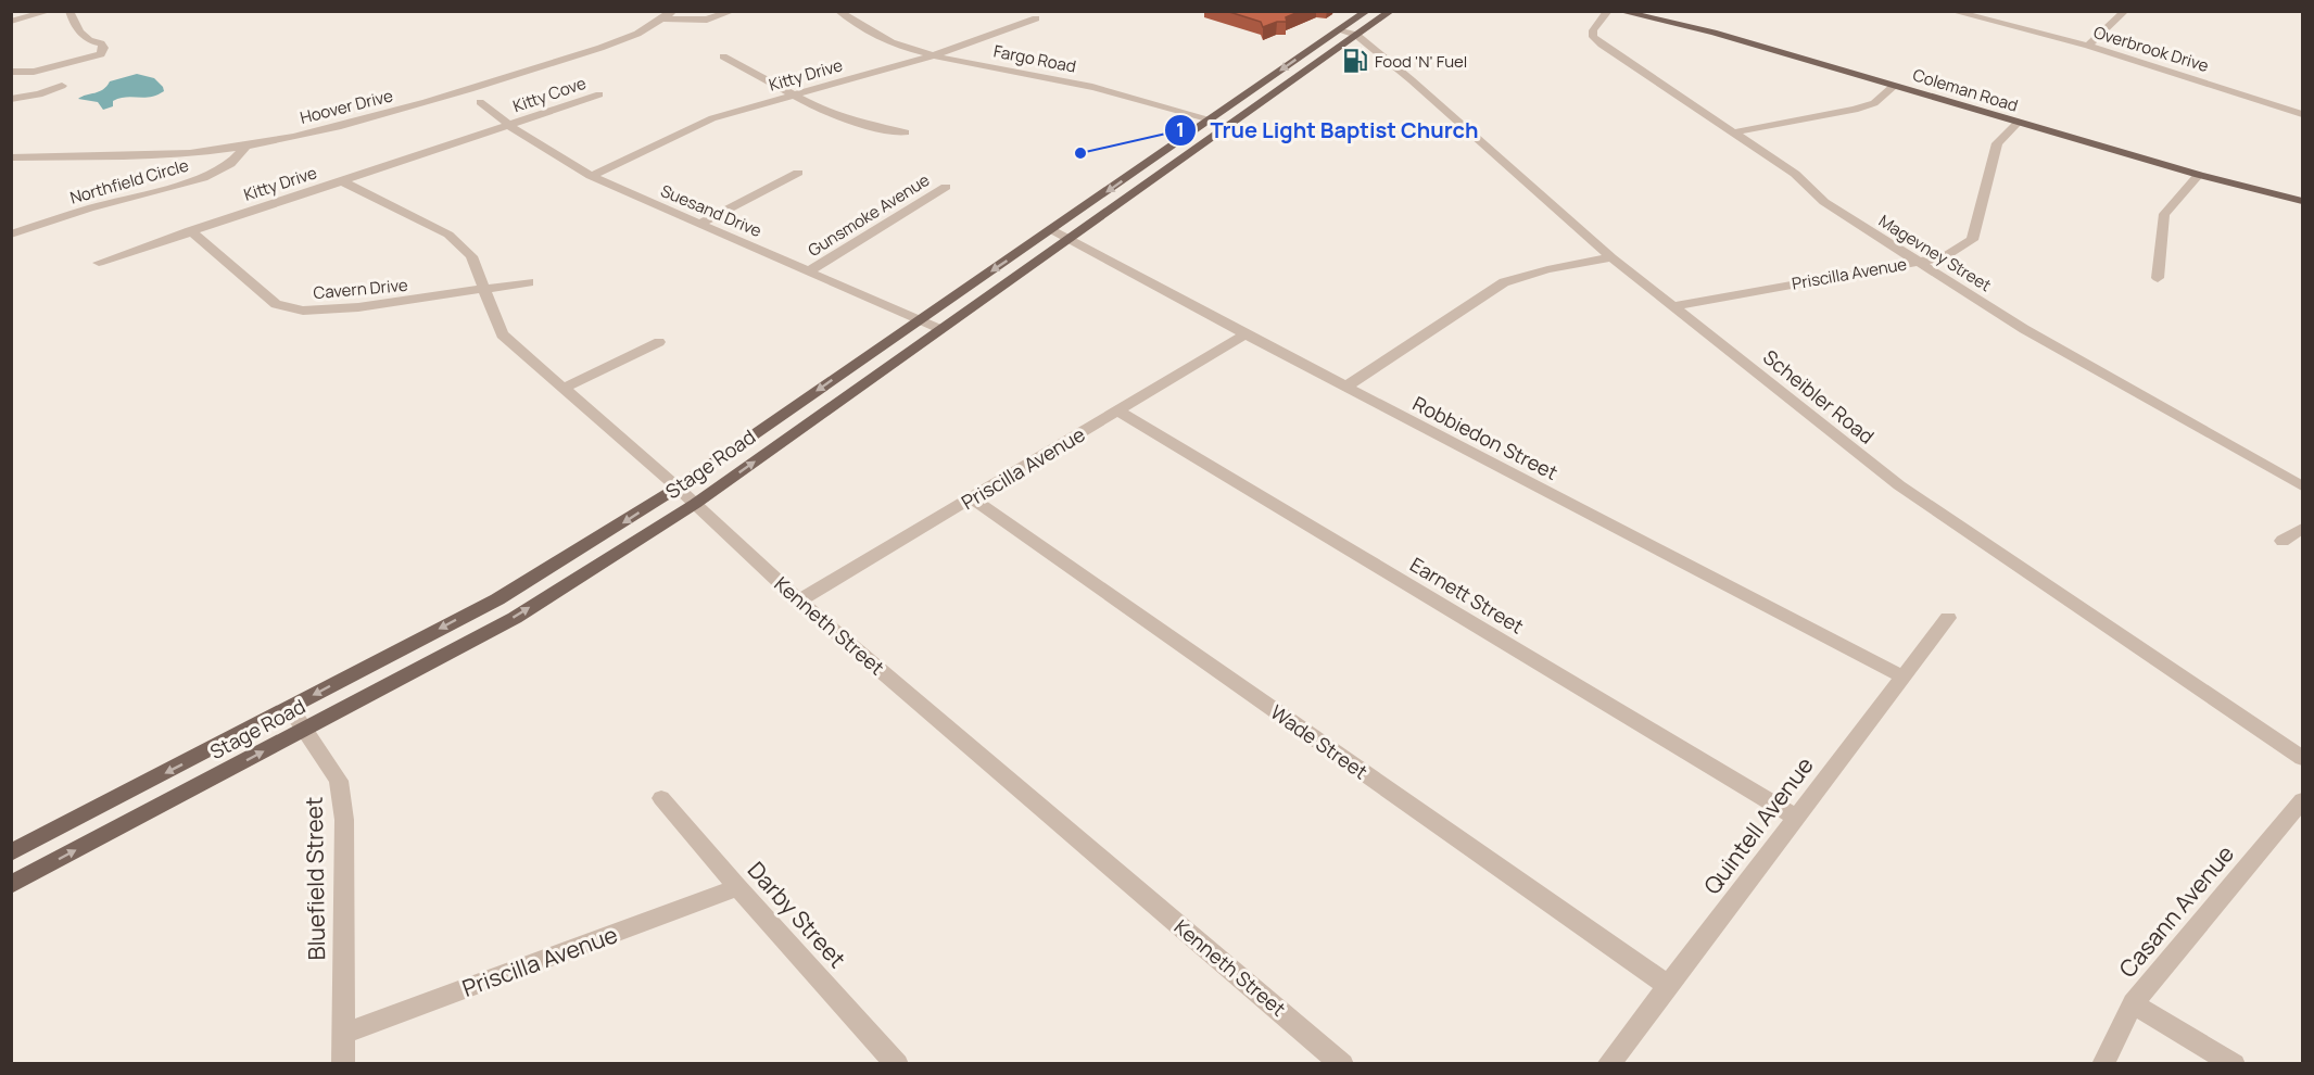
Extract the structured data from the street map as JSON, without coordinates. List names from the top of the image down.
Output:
{
  "streets": {
    "main road": ["Coleman Road", "Stage Road"],
    "street": [
      "Overbrook Drive",
      "Fargo Road",
      "Kitty Drive",
      "Kitty Cove",
      "Hoover Drive",
      "Northfield Circle",
      "Suesand Drive",
      "Gunsmoke Avenue",
      "Magevney Street",
      "Priscilla Avenue",
      "Cavern Drive",
      "Scheibler Road",
      "Robbiedon Street",
      "Earnett Street",
      "Kenneth Street",
      "Wade Street",
      "Quintell Avenue",
      "Bluefield Street",
      "Casann Avenue",
      "Darby Street"
    ]
  },
  "crossings": [
    ["Fargo Road", "Kitty Drive"],
    ["Fargo Road", "Stage Road"],
    ["Kitty Drive", "Kitty Cove"],
    ["Kitty Drive", "Suesand Drive"],
    ["Kitty Drive", "Cavern Drive"],
    ["Kitty Drive", "Kenneth Street"],
    ["Coleman Road", "Priscilla Avenue"],
    ["Kitty Cove", "Suesand Drive"],
    ["Hoover Drive", "Northfield Circle"],
    ["Suesand Drive", "Gunsmoke Avenue"],
    ["Suesand Drive", "Stage Road"],
    ["Magevney Street", "Priscilla Avenue"],
    ["Priscilla Avenue", "Scheibler Road"],
    ["Priscilla Avenue", "Robbiedon Street"],
    ["Priscilla Avenue", "Earnett Street"],
    ["Priscilla Avenue", "Kenneth Street"],
    ["Priscilla Avenue", "Wade Street"],
    ["Priscilla Avenue", "Bluefield Street"],
    ["Priscilla Avenue", "Darby Street"],
    ["Cavern Drive", "Kenneth Street"],
    ["Scheibler Road", "Stage Road"],
    ["Robbiedon Street", "Stage Road"],
    ["Robbiedon Street", "Quintell Avenue"],
    ["Stage Road", "Kenneth Street"],
    ["Stage Road", "Bluefield Street"],
    ["Earnett Street", "Quintell Avenue"],
    ["Wade Street", "Quintell Avenue"]
  ],
  "places": {
    "fuel station": ["Food 'N' Fuel"],
    "other": ["True Light Baptist Church"]
  }
}
